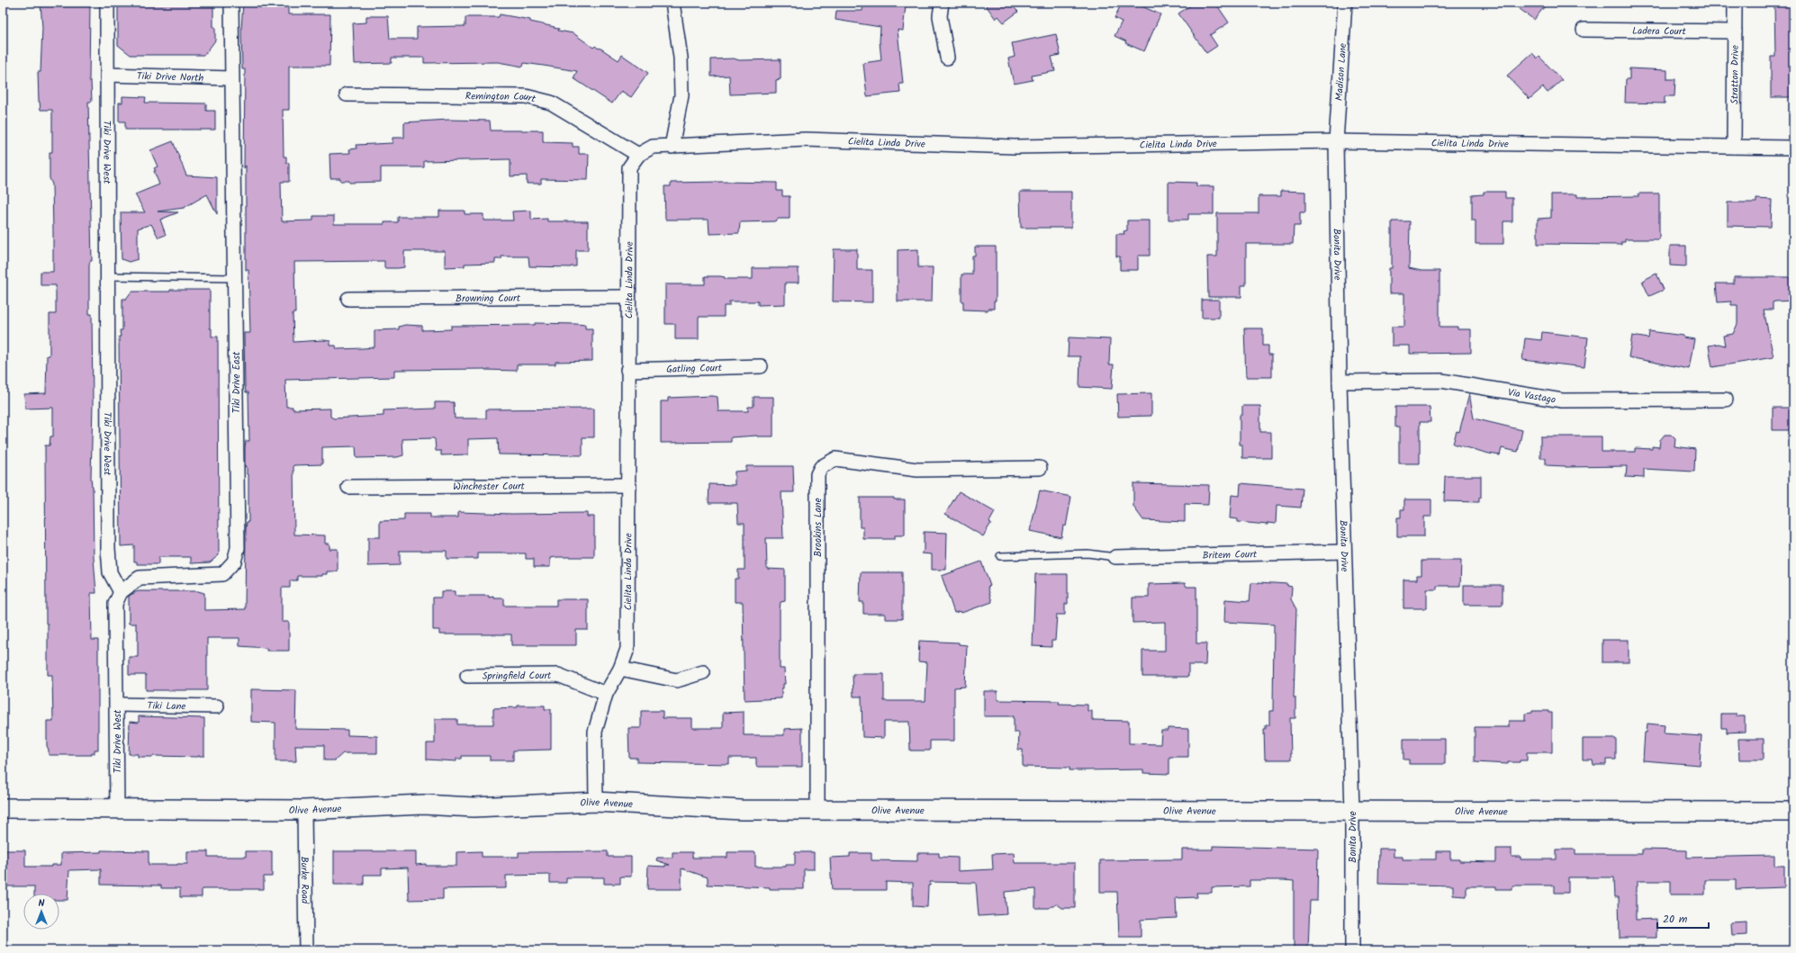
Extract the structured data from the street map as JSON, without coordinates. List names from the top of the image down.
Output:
{
  "streets": {
    "main road": ["Olive Avenue"],
    "street": [
      "Ladera Court",
      "Madison Lane",
      "Stratton Drive",
      "Tiki Drive North",
      "Remington Court",
      "Cielita Linda Drive",
      "Tiki Drive West",
      "Bonita Drive",
      "Browning Court",
      "Gatling Court",
      "Tiki Drive East",
      "Via Vastago",
      "Winchester Court",
      "Brookins Lane",
      "Britem Court",
      "Springfield Court",
      "Tiki Lane",
      "Burke Road"
    ]
  },
  "crossings": [
    ["Ladera Court", "Stratton Drive"],
    ["Madison Lane", "Cielita Linda Drive"],
    ["Madison Lane", "Bonita Drive"],
    ["Stratton Drive", "Cielita Linda Drive"],
    ["Tiki Drive North", "Tiki Drive West"],
    ["Tiki Drive North", "Tiki Drive East"],
    ["Remington Court", "Cielita Linda Drive"],
    ["Cielita Linda Drive", "Bonita Drive"],
    ["Cielita Linda Drive", "Browning Court"],
    ["Cielita Linda Drive", "Gatling Court"],
    ["Cielita Linda Drive", "Winchester Court"],
    ["Cielita Linda Drive", "Springfield Court"],
    ["Cielita Linda Drive", "Olive Avenue"],
    ["Tiki Drive West", "Tiki Drive East"],
    ["Tiki Drive West", "Tiki Lane"],
    ["Tiki Drive West", "Olive Avenue"],
    ["Bonita Drive", "Via Vastago"],
    ["Bonita Drive", "Britem Court"],
    ["Bonita Drive", "Olive Avenue"],
    ["Brookins Lane", "Olive Avenue"],
    ["Olive Avenue", "Burke Road"]
  ],
  "scale_bar": "20 m",
  "north": "top"
}
